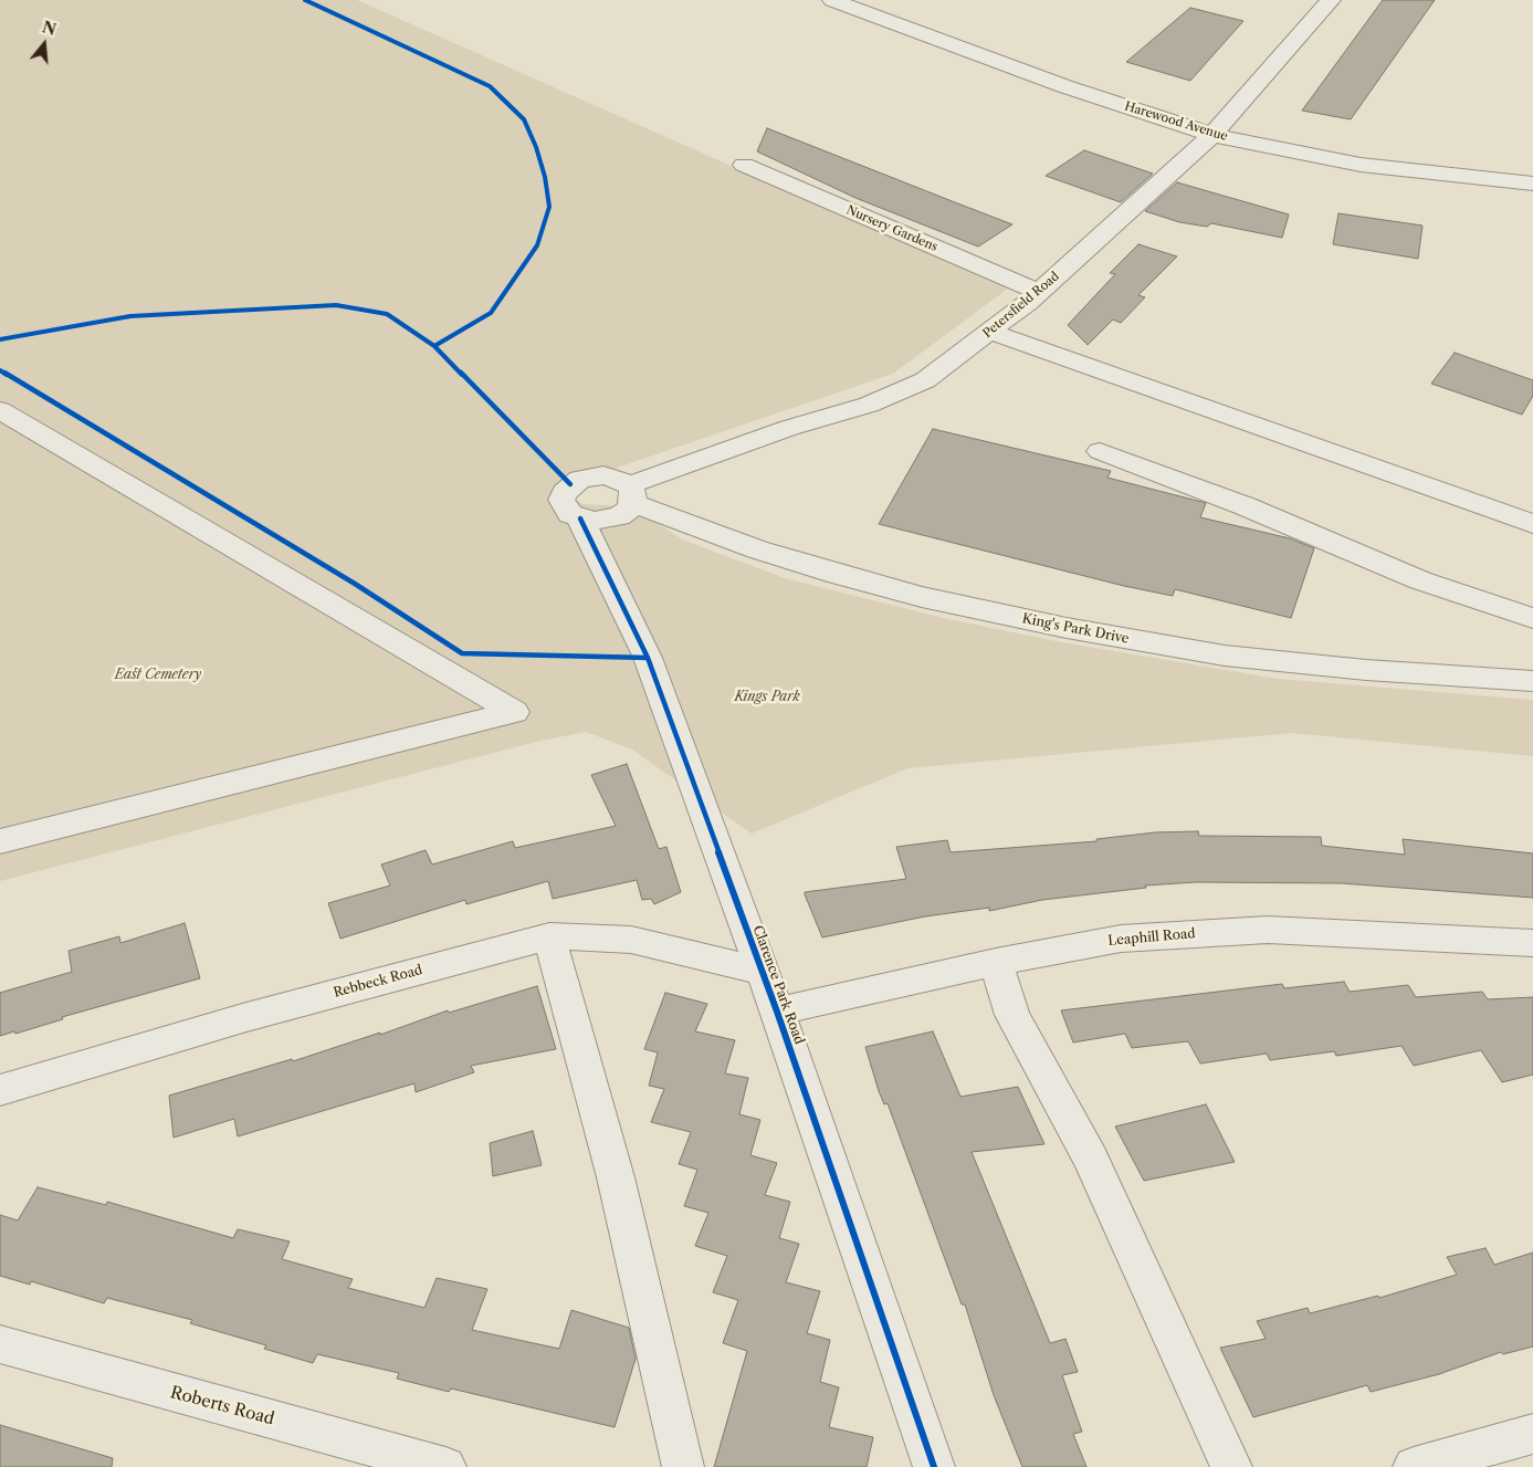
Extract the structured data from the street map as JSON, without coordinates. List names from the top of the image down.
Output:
{
  "streets": {
    "street": [
      "Harewood Avenue",
      "Nursery Gardens",
      "Petersfield Road",
      "King's Park Drive",
      "Leaphill Road",
      "Rebbeck Road",
      "Clarence Park Road",
      "Roberts Road"
    ]
  },
  "crossings": [
    ["Harewood Avenue", "Petersfield Road"],
    ["Nursery Gardens", "Petersfield Road"],
    ["Petersfield Road", "King's Park Drive"],
    ["Petersfield Road", "Clarence Park Road"],
    ["King's Park Drive", "Clarence Park Road"],
    ["Leaphill Road", "Clarence Park Road"],
    ["Rebbeck Road", "Clarence Park Road"]
  ],
  "parks": ["East Cemetery", "Kings Park"],
  "north": "top"
}
